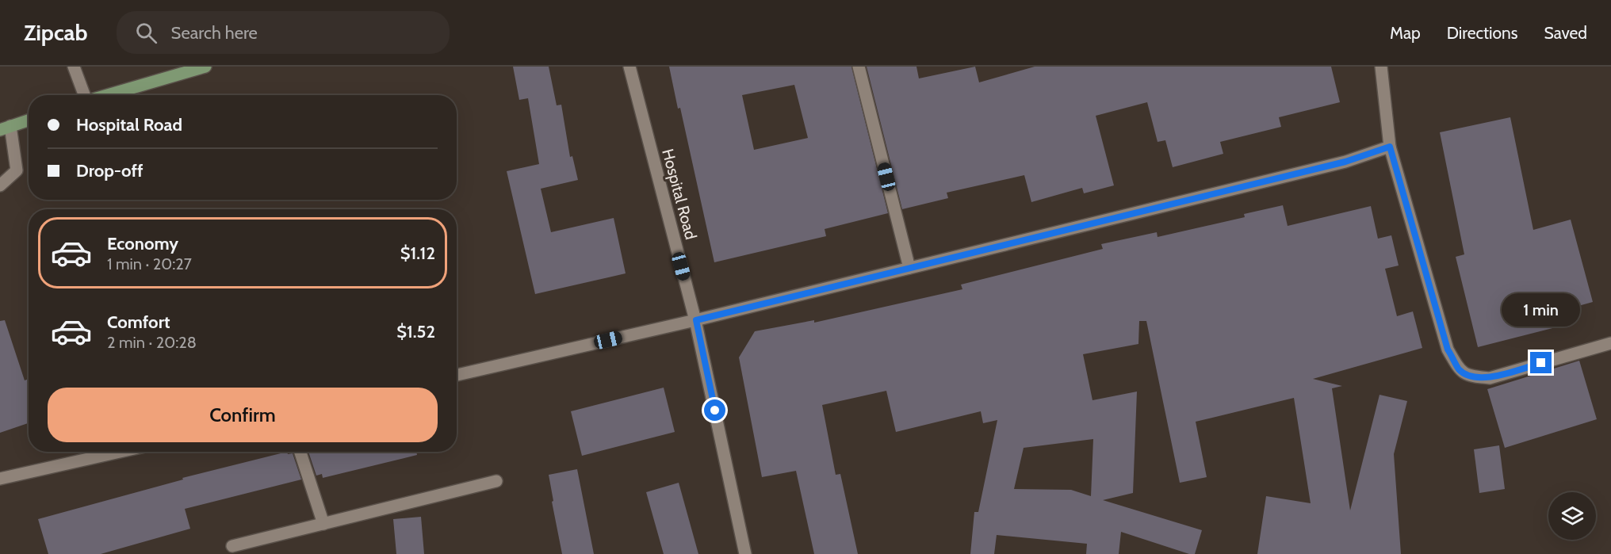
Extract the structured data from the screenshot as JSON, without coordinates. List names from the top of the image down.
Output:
{
  "streets": {
    "street": ["Hospital Road"]
  },
  "page": {
    "header": "Zipcab",
    "search": "Search here",
    "nav": ["Map", "Directions", "Saved"],
    "banner": ["Hospital Road", "Drop-off"],
    "list": [
      {
        "name": "Economy",
        "note": "1 min · 20:27",
        "value": "$1.12"
      },
      {
        "name": "Comfort",
        "note": "2 min · 20:28",
        "value": "$1.52"
      }
    ],
    "bubble": "1 min",
    "buttons": "Confirm"
  }
}
